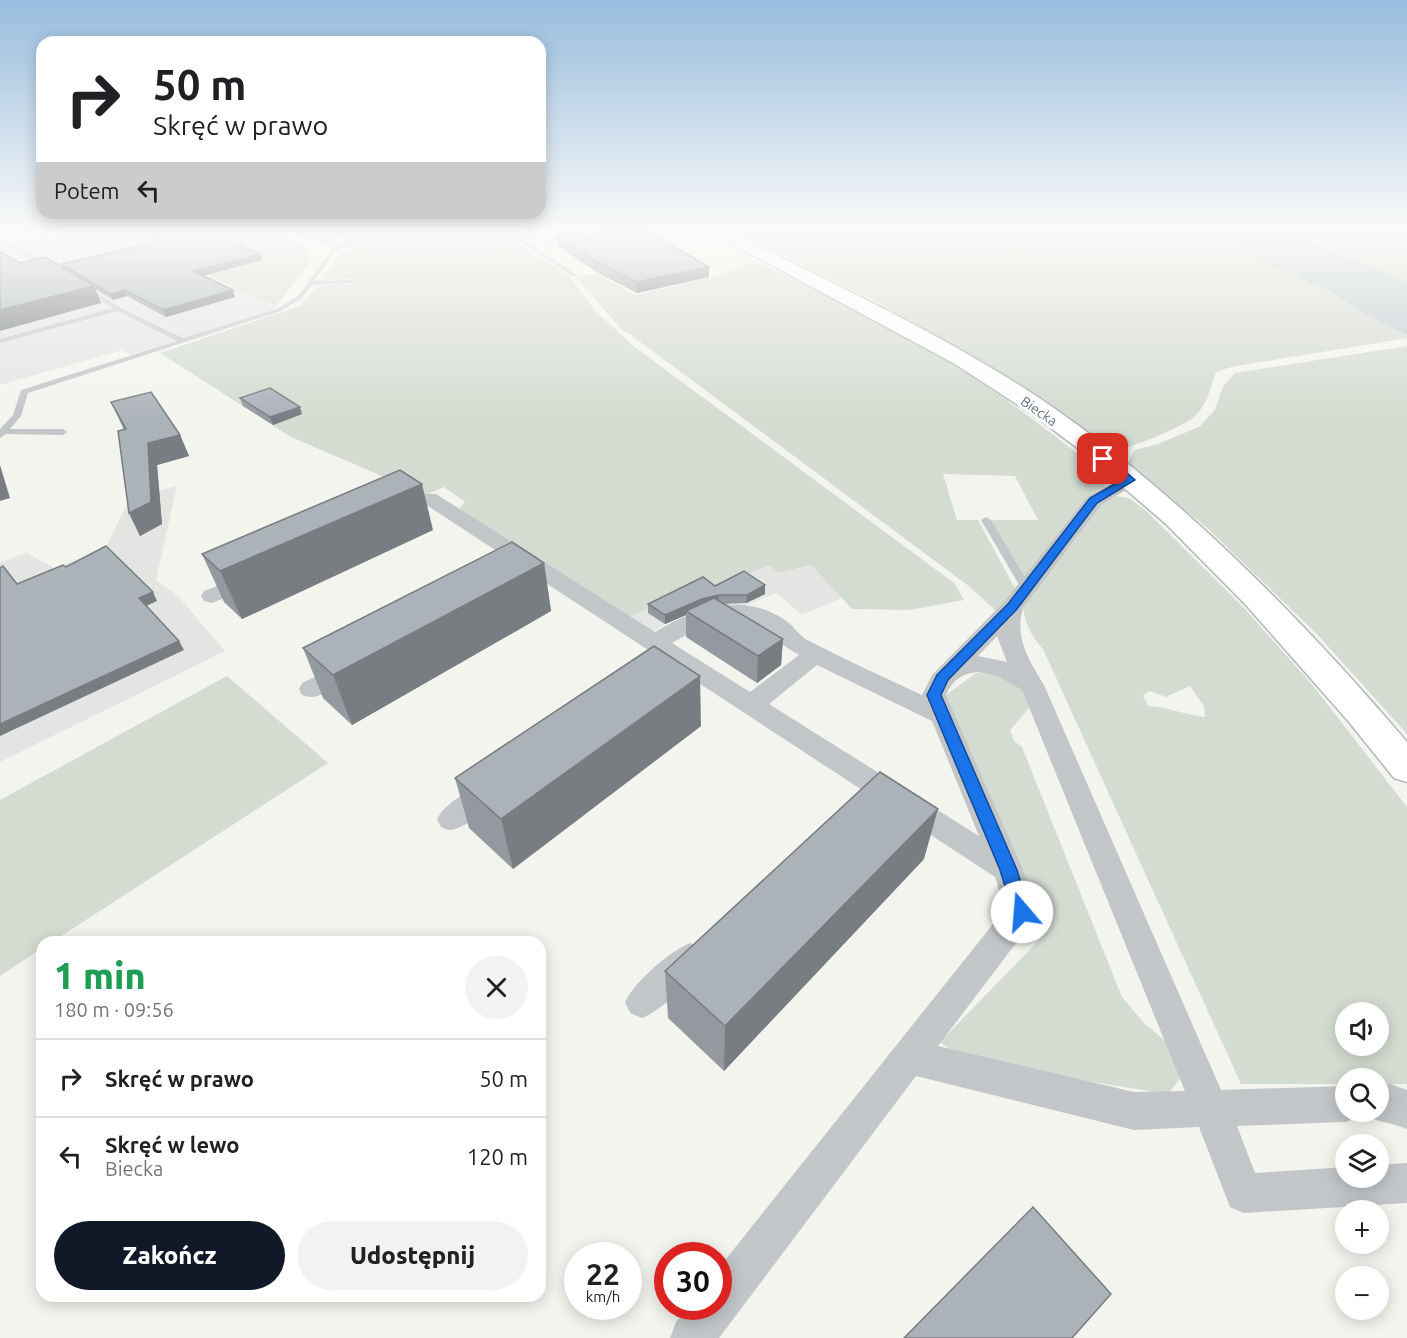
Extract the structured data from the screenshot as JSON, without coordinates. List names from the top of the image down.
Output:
{
  "streets": {
    "main road": ["Biecka"]
  },
  "page": {
    "turn": ["50 m", "Skręć w prawo"],
    "then": "Potem",
    "heading": ["1 min", "180 m · 09:56"],
    "map_buttons": ["+", "−"],
    "list": [
      {
        "name": "Skręć w prawo",
        "value": "50 m"
      },
      {
        "name": "Skręć w lewo",
        "note": "Biecka",
        "value": "120 m"
      }
    ],
    "buttons": ["Zakończ", "Udostępnij"],
    "speed": "22 km/h",
    "limit": "30"
  }
}
